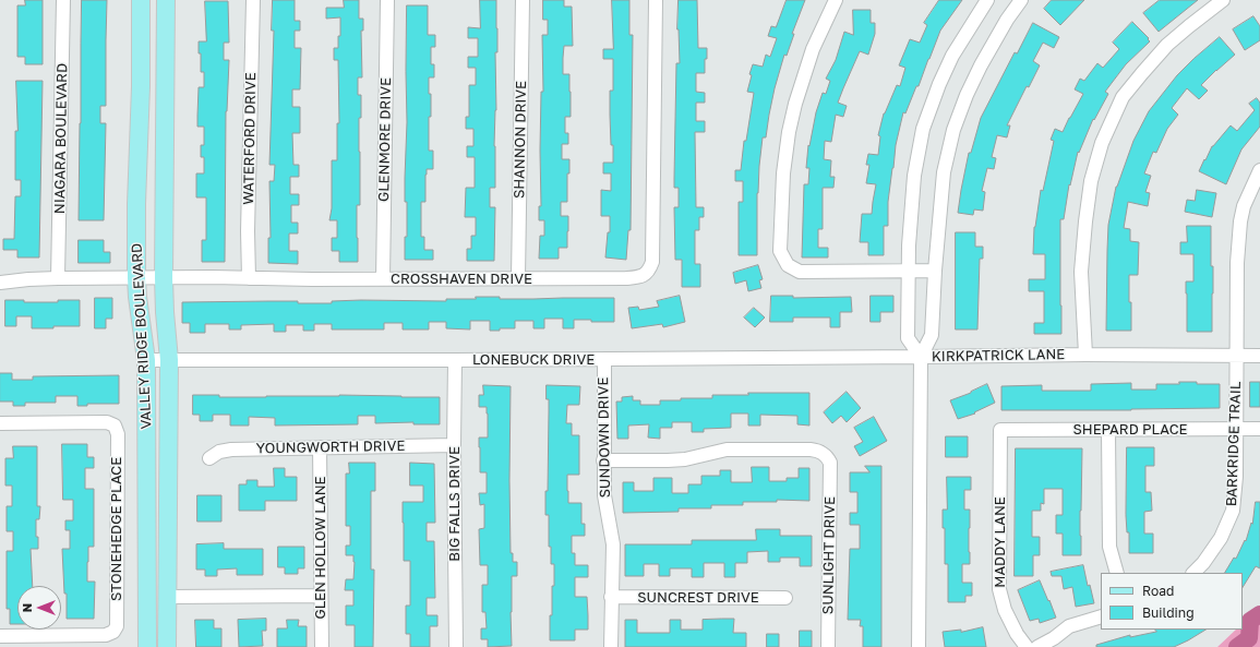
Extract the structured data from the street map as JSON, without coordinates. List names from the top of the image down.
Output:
{
  "streets": {
    "main road": ["VALLEY RIDGE BOULEVARD"],
    "street": [
      "NIAGARA BOULEVARD",
      "WATERFORD DRIVE",
      "GLENMORE DRIVE",
      "SHANNON DRIVE",
      "CROSSHAVEN DRIVE",
      "KIRKPATRICK LANE",
      "LONEBUCK DRIVE",
      "SHEPARD PLACE",
      "SUNDOWN DRIVE",
      "BARKRIDGE TRAIL",
      "YOUNGWORTH DRIVE",
      "BIG FALLS DRIVE",
      "STONEHEDGE PLACE",
      "MADDY LANE",
      "GLEN HOLLOW LANE",
      "SUNLIGHT DRIVE",
      "SUNCREST DRIVE"
    ]
  },
  "crossings": [
    ["NIAGARA BOULEVARD", "CROSSHAVEN DRIVE"],
    ["WATERFORD DRIVE", "CROSSHAVEN DRIVE"],
    ["GLENMORE DRIVE", "CROSSHAVEN DRIVE"],
    ["SHANNON DRIVE", "CROSSHAVEN DRIVE"],
    ["CROSSHAVEN DRIVE", "VALLEY RIDGE BOULEVARD"],
    ["VALLEY RIDGE BOULEVARD", "LONEBUCK DRIVE"],
    ["KIRKPATRICK LANE", "LONEBUCK DRIVE"],
    ["KIRKPATRICK LANE", "BARKRIDGE TRAIL"],
    ["LONEBUCK DRIVE", "SUNDOWN DRIVE"],
    ["LONEBUCK DRIVE", "BIG FALLS DRIVE"],
    ["SHEPARD PLACE", "BARKRIDGE TRAIL"],
    ["SHEPARD PLACE", "MADDY LANE"],
    ["SUNDOWN DRIVE", "SUNLIGHT DRIVE"],
    ["SUNDOWN DRIVE", "SUNCREST DRIVE"],
    ["YOUNGWORTH DRIVE", "BIG FALLS DRIVE"],
    ["YOUNGWORTH DRIVE", "GLEN HOLLOW LANE"]
  ],
  "legend": ["Road", "Building"],
  "north": "left"
}
